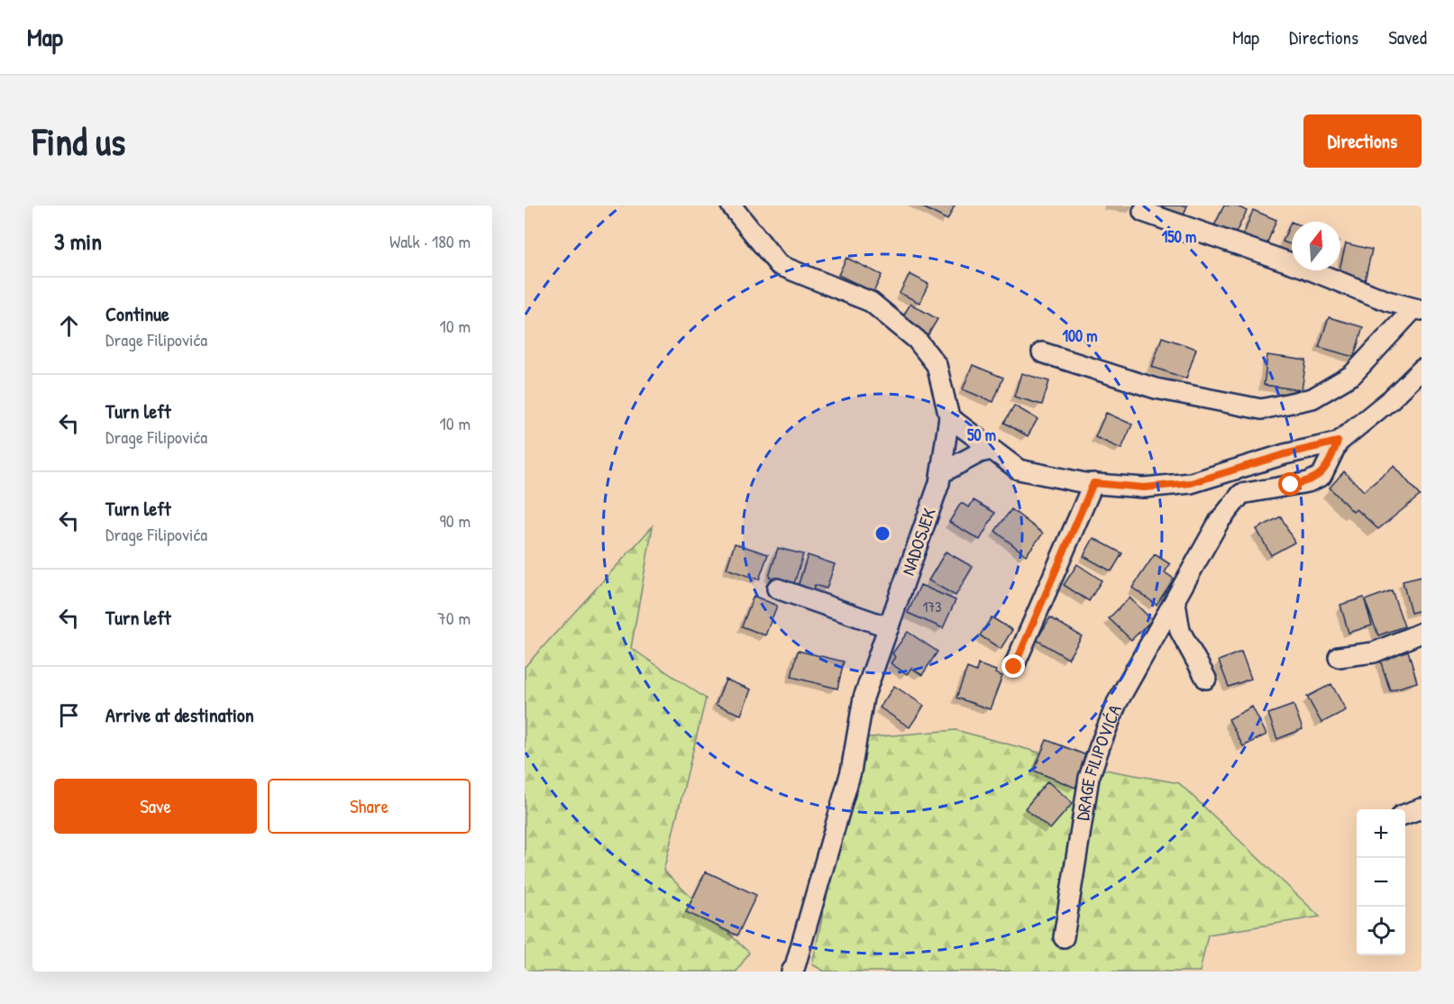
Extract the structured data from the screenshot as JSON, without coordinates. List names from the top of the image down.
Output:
{
  "streets": {
    "street": ["NADOSJEK", "DRAGE FILIPOVIĆA"]
  },
  "crossings": [
    ["NADOSJEK", "DRAGE FILIPOVIĆA"]
  ],
  "house_numbers": ["173"],
  "north": "top",
  "page": {
    "header": "Map",
    "nav": ["Map", "Directions", "Saved"],
    "buttons": [
      "Directions",
      ["Save", "Share"]
    ],
    "title": "Find us",
    "heading": ["3 min", "Walk · 180 m"],
    "list": [
      ["Continue", "Drage Filipovića", "10 m"],
      ["Turn left", "Drage Filipovića", "10 m"],
      ["Turn left", "Drage Filipovića", "90 m"],
      ["Turn left", "70 m"],
      "Arrive at destination"
    ],
    "map_buttons": ["+", "−"]
  },
  "rings": ["150 m", "100 m", "50 m"]
}
